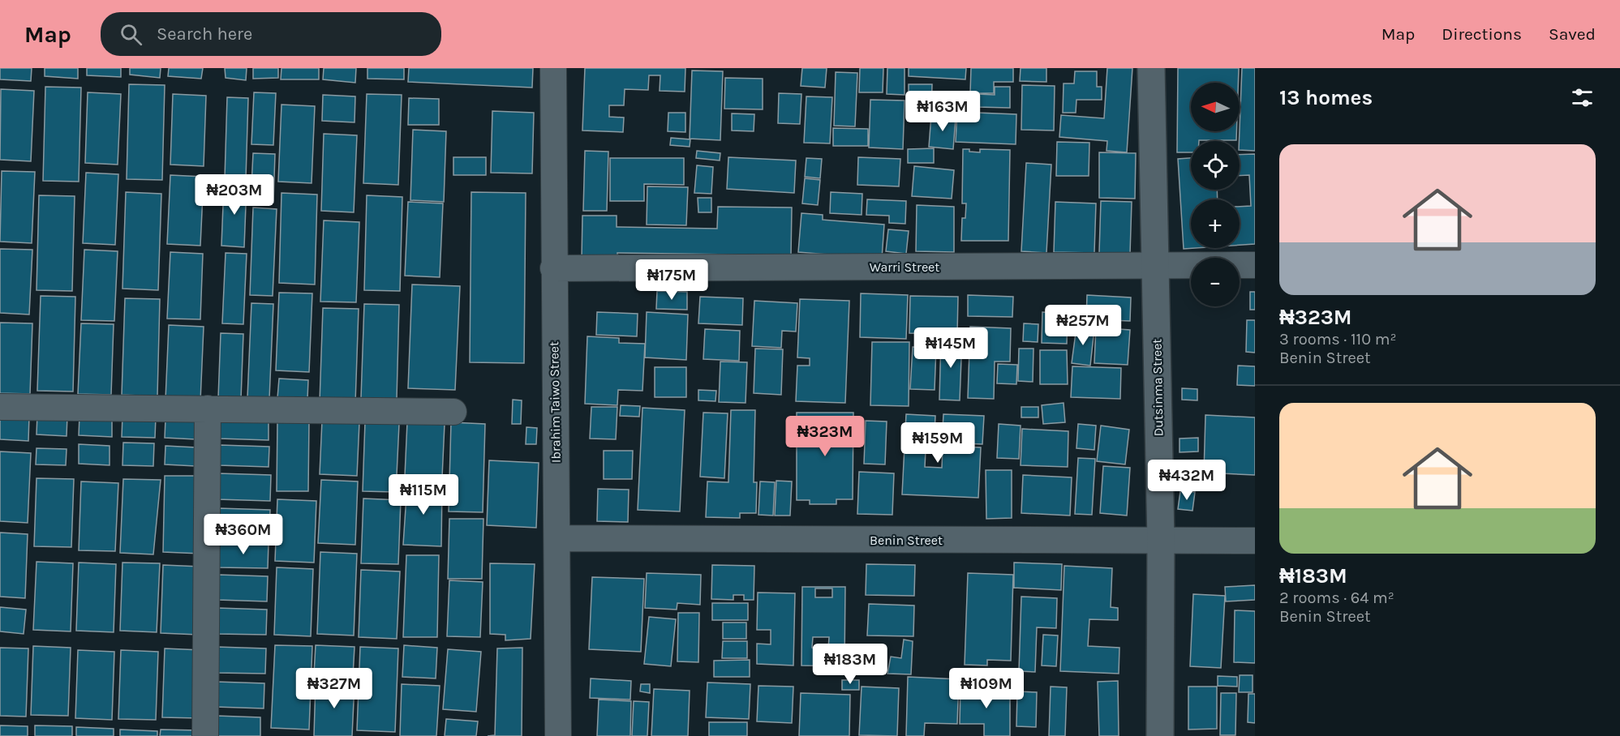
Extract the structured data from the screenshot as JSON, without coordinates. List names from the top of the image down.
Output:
{
  "streets": {
    "street": [
      "Warri Street",
      "Dutsinma Street",
      "Ibrahim Taiwo Street",
      "Benin Street"
    ]
  },
  "crossings": [
    ["Warri Street", "Dutsinma Street"],
    ["Warri Street", "Ibrahim Taiwo Street"],
    ["Dutsinma Street", "Benin Street"],
    ["Ibrahim Taiwo Street", "Benin Street"]
  ],
  "north": "left",
  "page": {
    "header": "Map",
    "search": "Search here",
    "nav": ["Map", "Directions", "Saved"],
    "heading": "13 homes",
    "map_buttons": ["+", "−"],
    "price": [
      "₦163M",
      "₦203M",
      "₦175M",
      "₦257M",
      "₦145M",
      "₦323M",
      "₦159M",
      "₦432M",
      "₦115M",
      "₦360M",
      "₦183M",
      "₦327M",
      "₦109M"
    ],
    "list": [
      {
        "name": "₦323M",
        "note": "3 rooms · 110 m² · Benin Street"
      },
      {
        "name": "₦183M",
        "note": "2 rooms · 64 m² · Benin Street"
      }
    ]
  }
}
